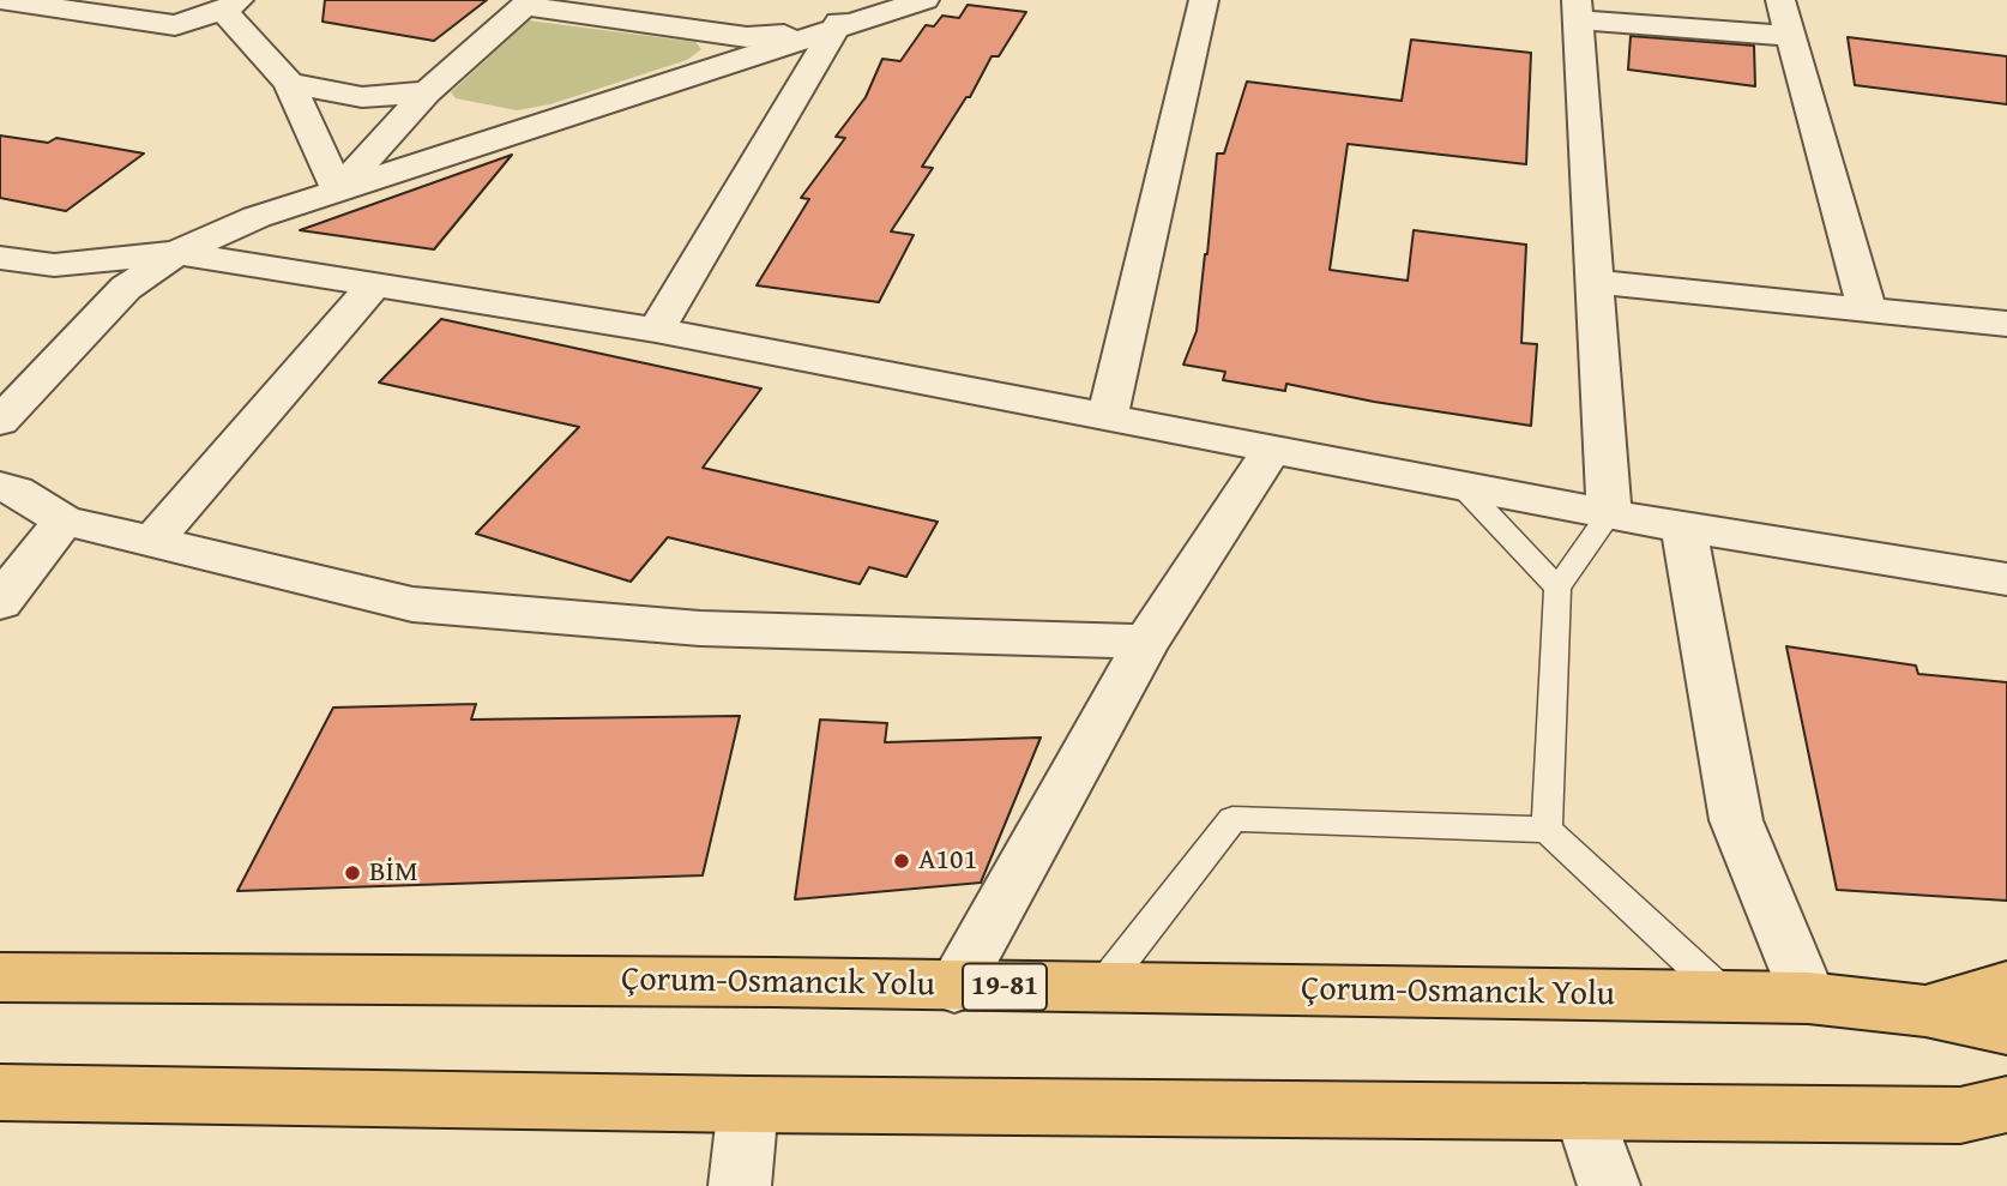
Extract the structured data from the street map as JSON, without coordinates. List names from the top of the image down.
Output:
{
  "streets": {
    "highway": ["Çorum-Osmancık Yolu", "19-81"]
  },
  "places": ["A101", "BİM"]
}
